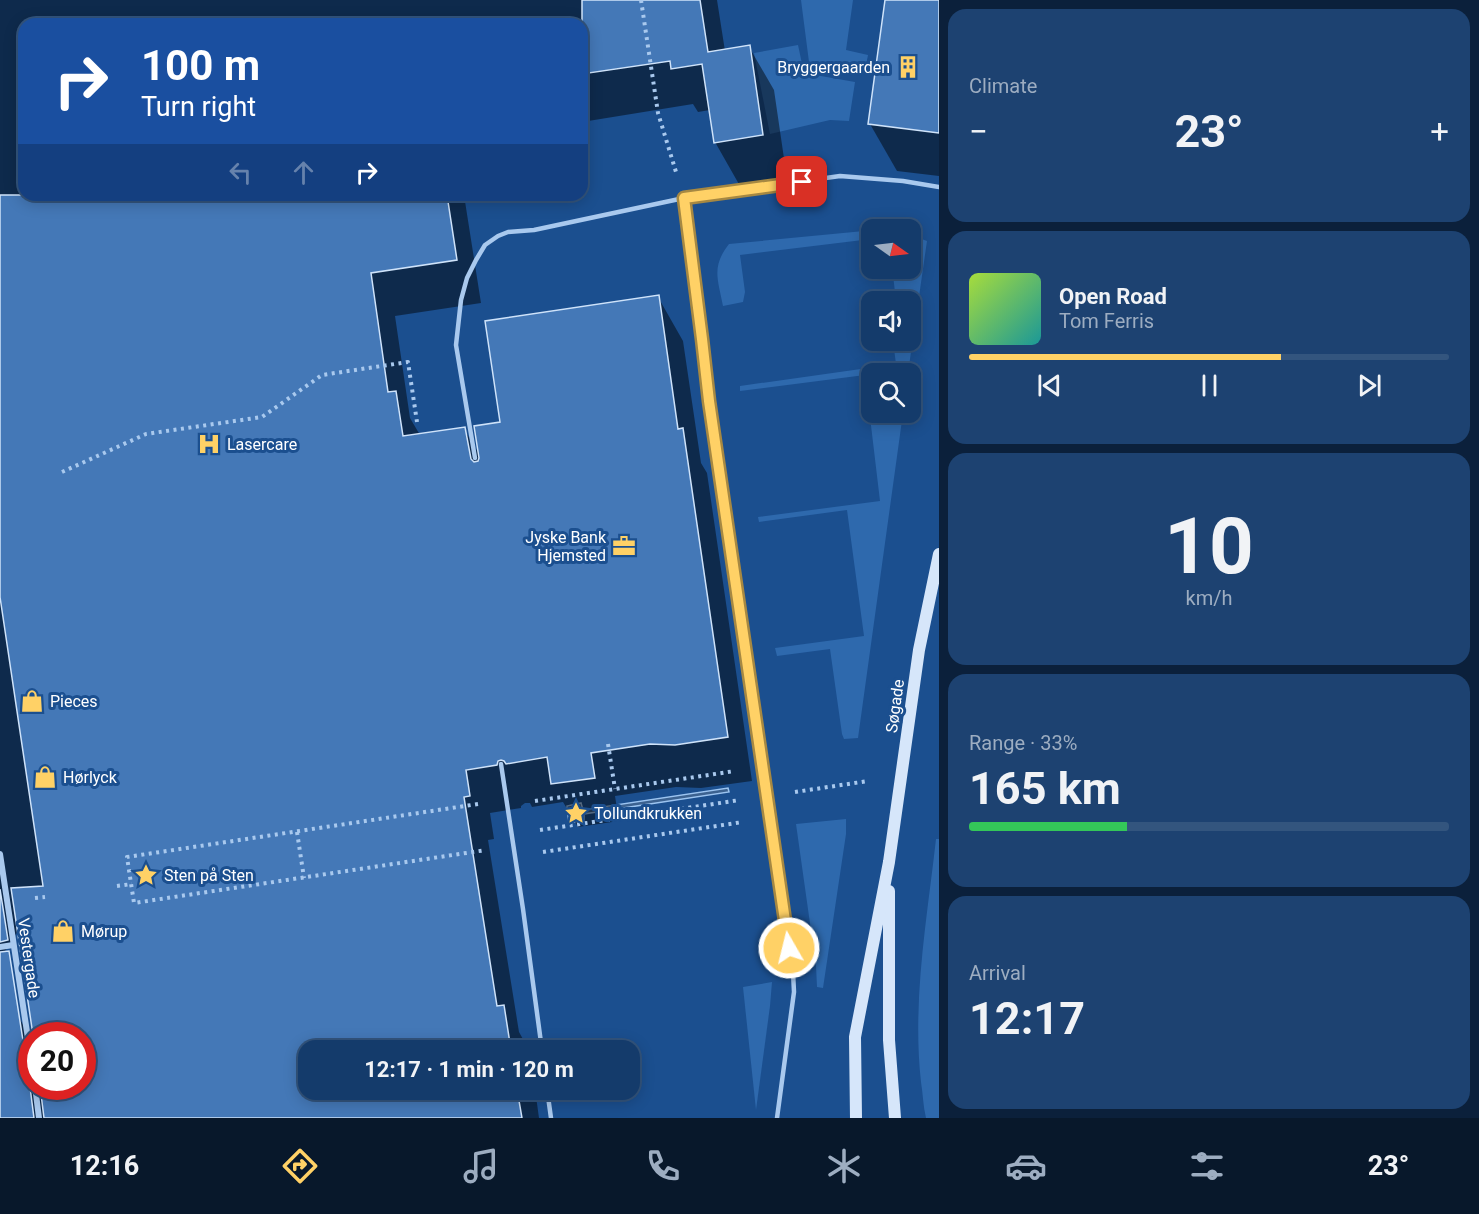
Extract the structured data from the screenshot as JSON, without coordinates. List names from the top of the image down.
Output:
{
  "streets": {
    "street": ["Søgade", "Vestergade"]
  },
  "places": {
    "building": ["Bryggergaarden"],
    "hospital": ["Lasercare"],
    "office": ["Jyske Bank Hjemsted"],
    "shop": ["Pieces", "Hørlyck", "Mørup"],
    "place": ["Tollundkrukken", "Sten på Sten"]
  },
  "north": "right",
  "page": {
    "tile": [
      "Climate",
      ["10", "km/h"],
      ["Range · 33%", "165 km"],
      ["Arrival", "12:17"]
    ],
    "turn": ["100 m", "Turn right"],
    "heat": ["−", "23°", "+"],
    "song": ["Open Road", "Tom Ferris"],
    "limit": "20",
    "trip": "12:17 · 1 min · 120 m",
    "tabs": ["12:16", "23°"]
  }
}
